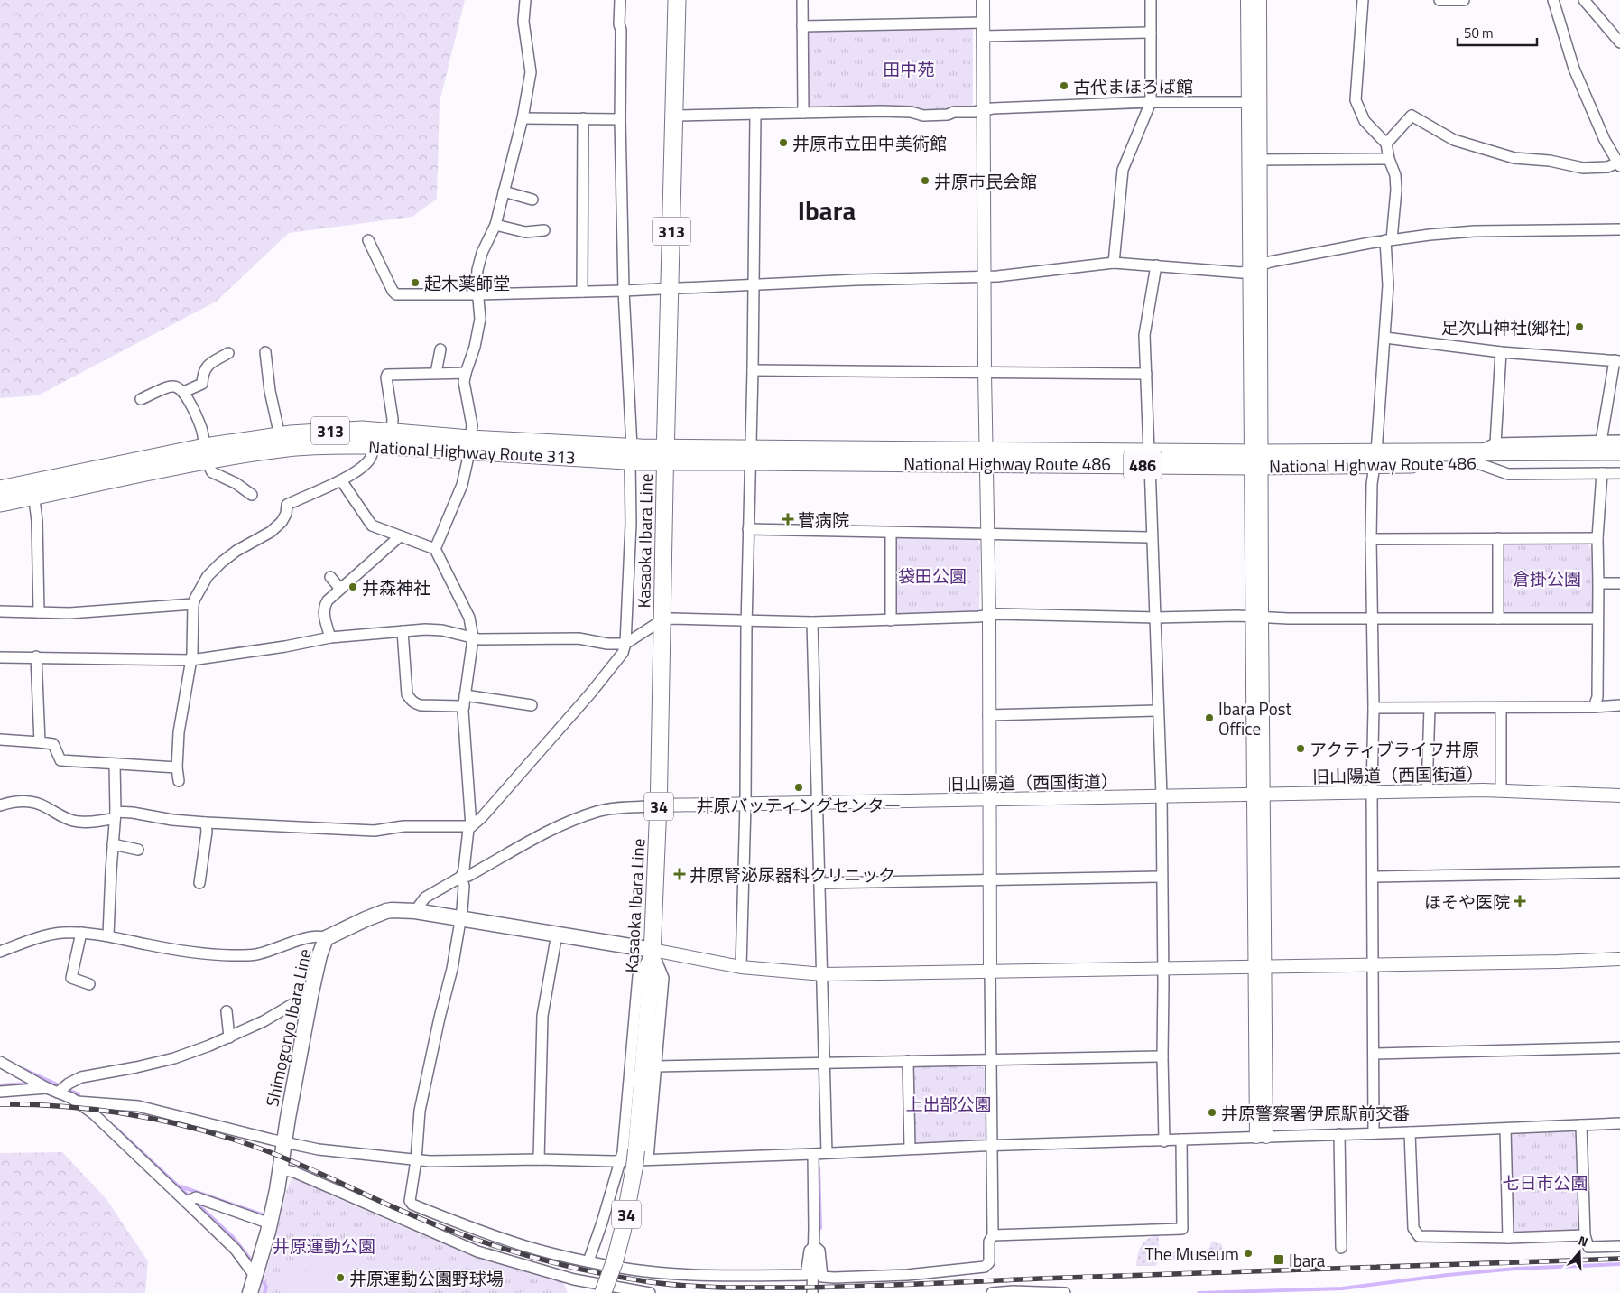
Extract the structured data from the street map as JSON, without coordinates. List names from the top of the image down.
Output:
{
  "streets": {
    "highway": [
      "313",
      "National Highway Route 313",
      "National Highway Route 486",
      "486"
    ],
    "main road": ["Kasaoka Ibara Line", "34", "Shimogoryo Ibara Line"],
    "street": ["旧山陽道（西国街道）"]
  },
  "crossings": [
    ["313", "National Highway Route 313"],
    ["313", "National Highway Route 486"],
    ["313", "Kasaoka Ibara Line"],
    ["National Highway Route 313", "National Highway Route 486"],
    ["National Highway Route 313", "Kasaoka Ibara Line"],
    ["National Highway Route 486", "Kasaoka Ibara Line"],
    ["Kasaoka Ibara Line", "旧山陽道（西国街道）"],
    ["Kasaoka Ibara Line", "Shimogoryo Ibara Line"],
    ["旧山陽道（西国街道）", "Shimogoryo Ibara Line"]
  ],
  "districts": ["Ibara"],
  "parks": [
    "田中苑",
    "袋田公園",
    "倉掛公園",
    "上出部公園",
    "七日市公園",
    "井原運動公園"
  ],
  "places": {
    "other": [
      "古代まほろば館",
      "井原市立田中美術館",
      "井原市民会館",
      "起木薬師堂",
      "足次山神社(郷社)",
      "井森神社",
      "Ibara Post Office",
      "アクティブライフ井原",
      "井原バッティングセンター",
      "井原警察署伊原駅前交番",
      "The Museum",
      "井原運動公園野球場"
    ],
    "health": ["菅病院", "井原腎泌尿器科クリニック", "ほそや医院"],
    "transit": ["Ibara"]
  },
  "scale_bar": "50 m",
  "north": "top"
}
